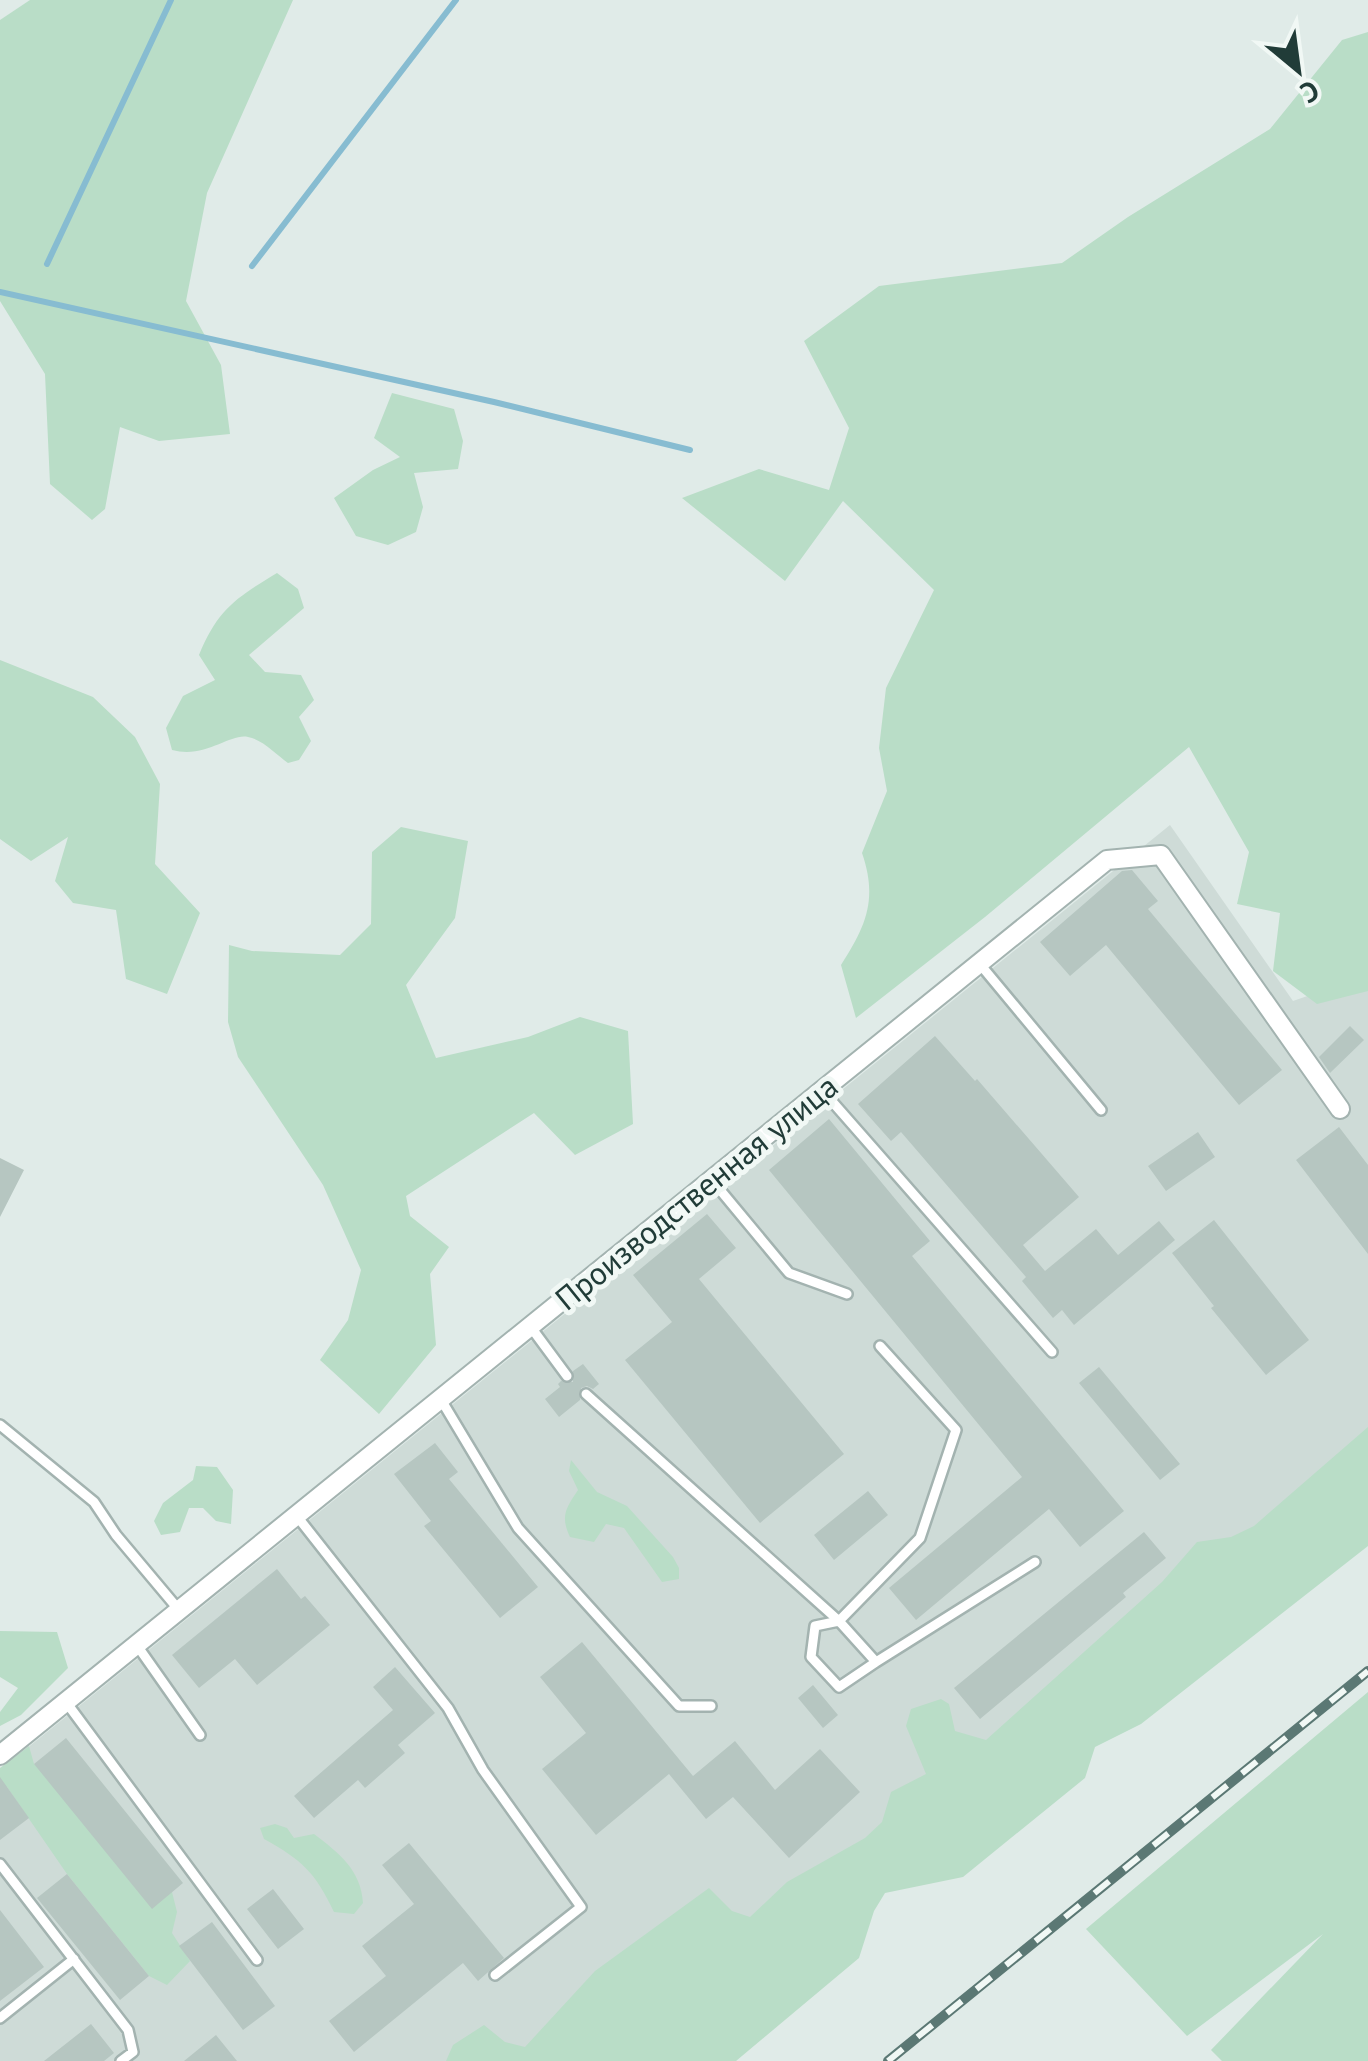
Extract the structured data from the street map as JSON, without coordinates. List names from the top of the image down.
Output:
{
  "streets": {
    "street": ["Производственная улица"]
  },
  "north": "bottom right"
}
